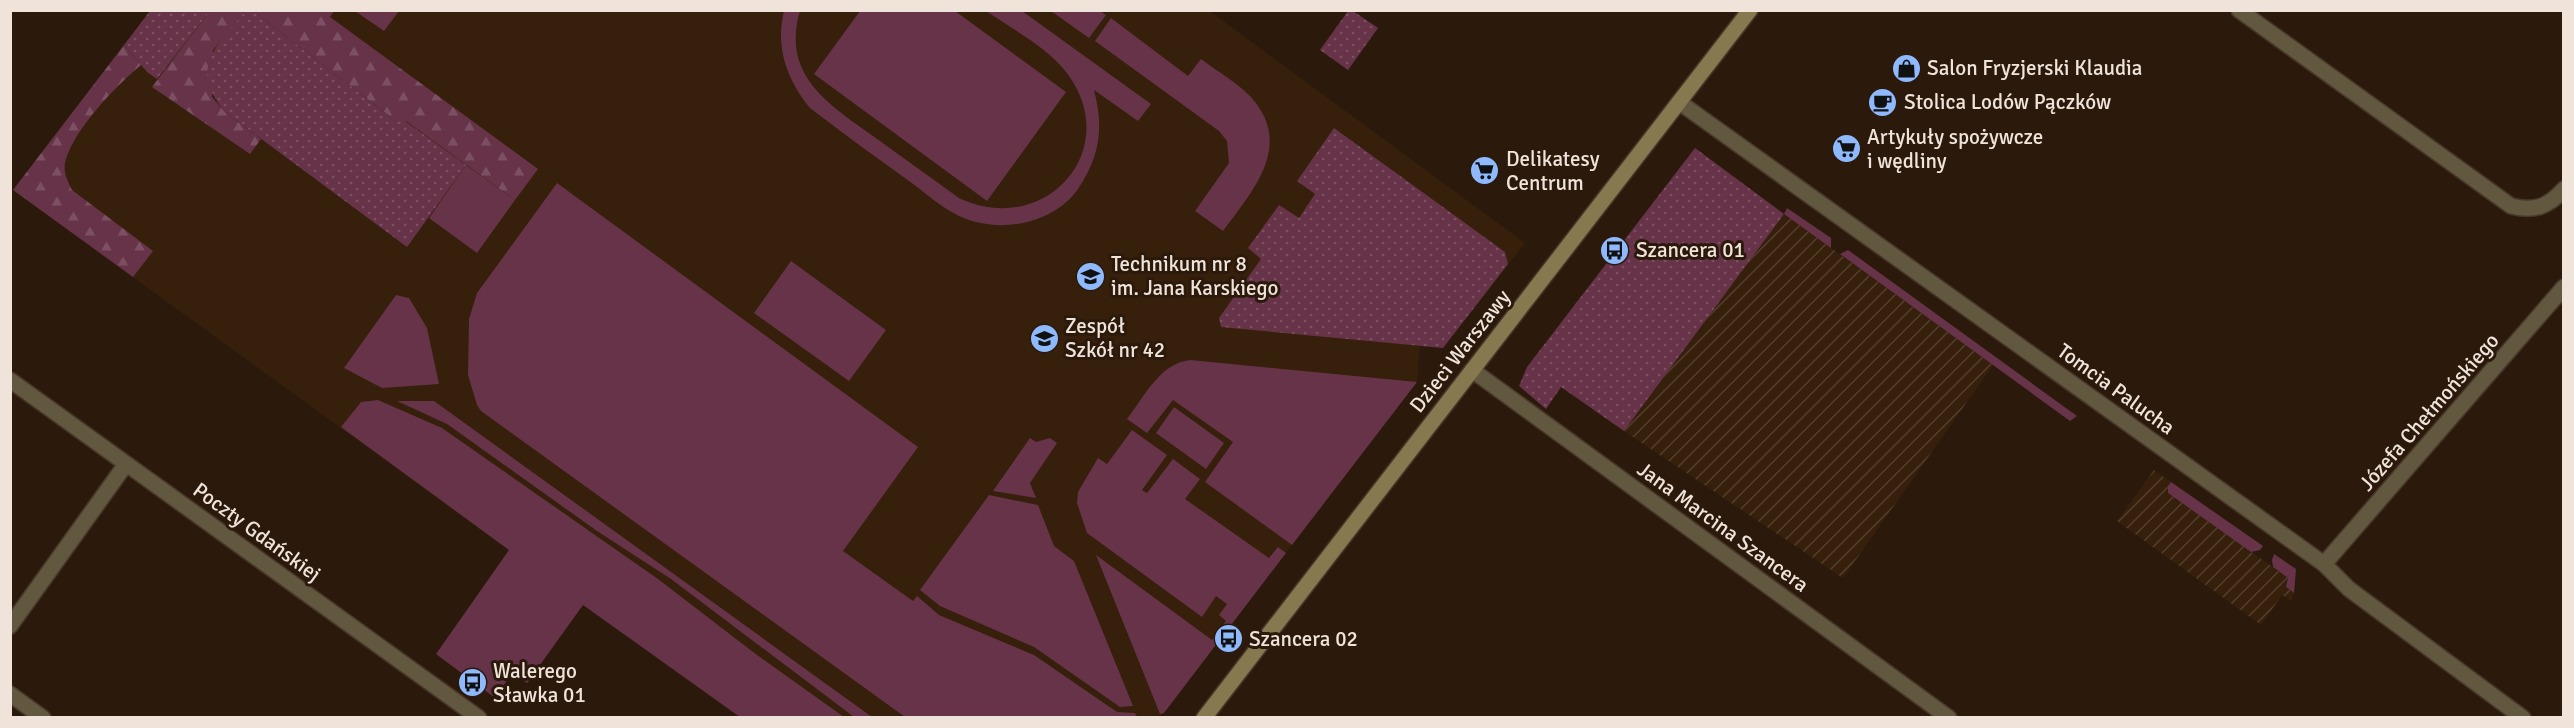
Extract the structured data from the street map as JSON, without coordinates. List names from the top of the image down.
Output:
{
  "streets": {
    "street": [
      "Dzieci Warszawy",
      "Tomcia Palucha",
      "Józefa Chełmońskiego",
      "Jana Marcina Szancera",
      "Poczty Gdańskiej"
    ]
  },
  "crossings": [
    ["Dzieci Warszawy", "Tomcia Palucha"],
    ["Dzieci Warszawy", "Jana Marcina Szancera"],
    ["Tomcia Palucha", "Józefa Chełmońskiego"]
  ],
  "places": {
    "shop": ["Salon Fryzjerski Klaudia"],
    "cafe": ["Stolica Lodów Pączków"],
    "supermarket": ["Artykuły spożywcze i wędliny", "Delikatesy Centrum"],
    "bus stop": ["Szancera 01", "Szancera 02", "Walerego Sławka 01"],
    "school or university": ["Technikum nr 8 im. Jana Karskiego", "Zespół Szkół nr 42"]
  }
}
